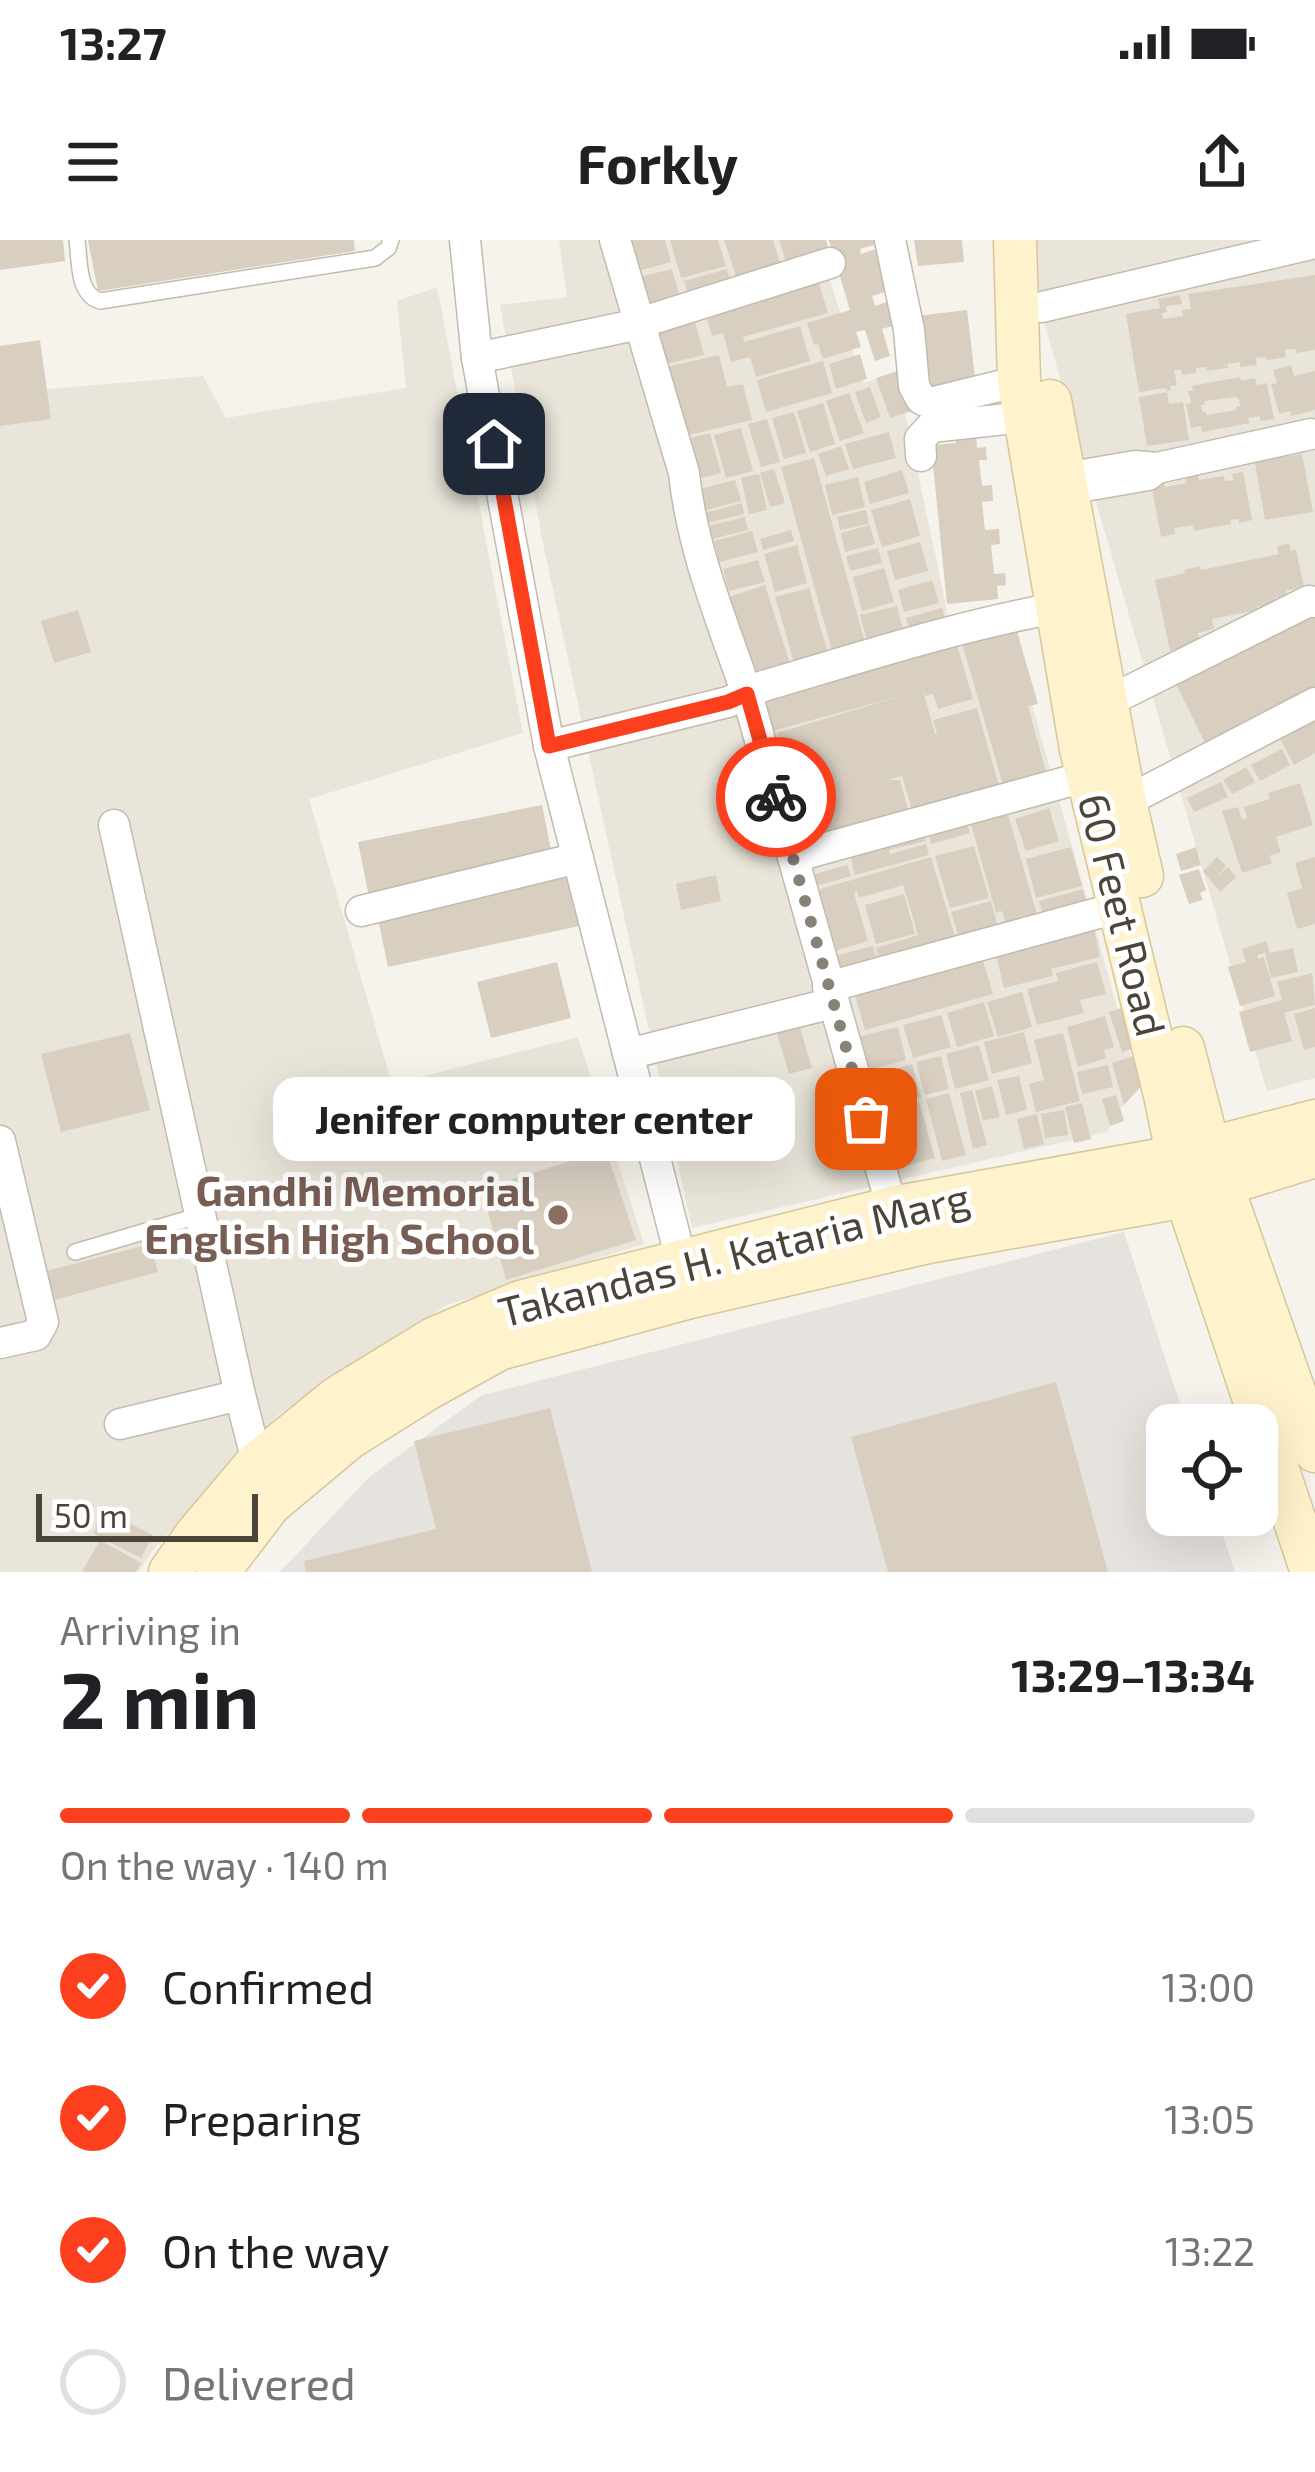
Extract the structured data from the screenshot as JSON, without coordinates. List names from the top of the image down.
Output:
{
  "streets": {
    "main road": ["60 Feet Road", "Takandas H. Kataria Marg"]
  },
  "crossings": [
    ["60 Feet Road", "Takandas H. Kataria Marg"]
  ],
  "places": ["Jenifer computer center", "Gandhi Memorial English High School"],
  "scale_bar": "50 m",
  "page": {
    "status": "13:27",
    "header": "Forkly",
    "bubble": "Jenifer computer center",
    "scale": "50 m",
    "heading": ["2 min", "Arriving in", "13:29–13:34"],
    "bar": "On the way · 140 m",
    "list": [
      ["Confirmed", "13:00"],
      ["Preparing", "13:05"],
      ["On the way", "13:22"],
      "Delivered"
    ]
  }
}
